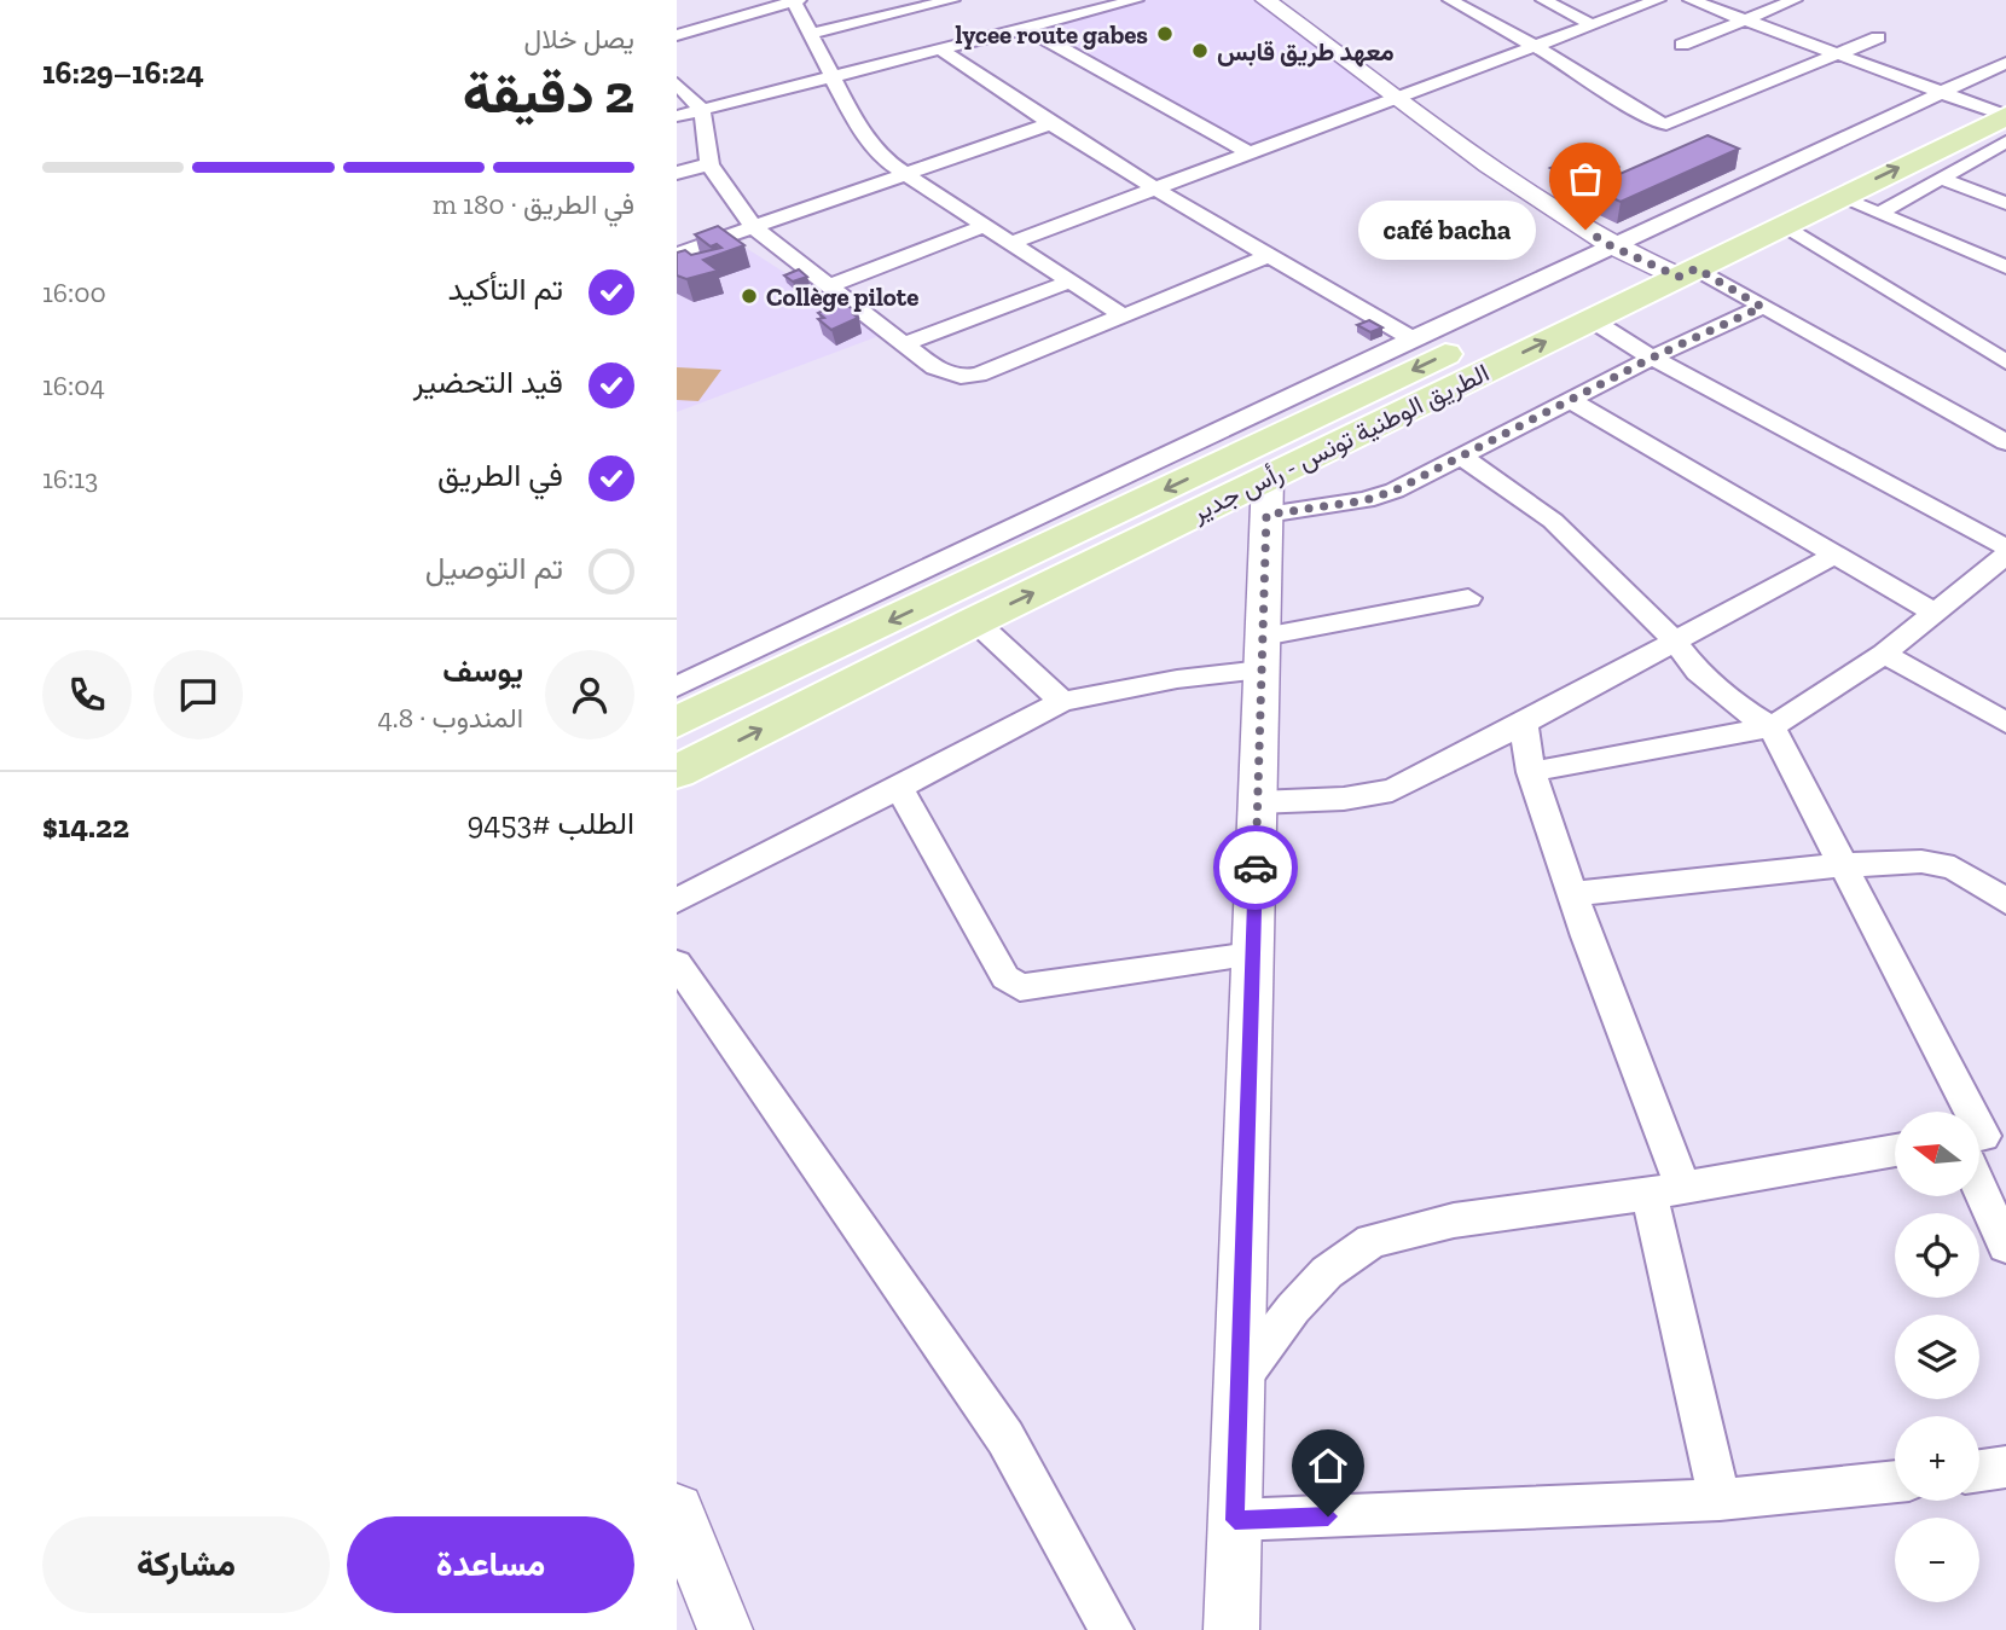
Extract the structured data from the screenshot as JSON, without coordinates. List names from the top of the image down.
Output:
{
  "streets": {
    "main road": ["الطريق الوطنية تونس - رأس جدير"]
  },
  "places": [
    "lycee route gabes",
    "معهد طريق قابس",
    "café bacha",
    "Collège pilote"
  ],
  "north": "left",
  "page": {
    "heading": ["2 دقيقة", "يصل خلال", "16:24–16:29"],
    "panel": [
      "يوسف",
      "المندوب · 4.8",
      "الطلب #9453",
      "$14.22"
    ],
    "bar": "في الطريق · 180 m",
    "bubble": "café bacha",
    "list": [
      ["تم التأكيد", "16:00"],
      ["قيد التحضير", "16:04"],
      ["في الطريق", "16:13"],
      "تم التوصيل"
    ],
    "map_buttons": ["+", "−"],
    "buttons": ["مساعدة", "مشاركة"]
  }
}
